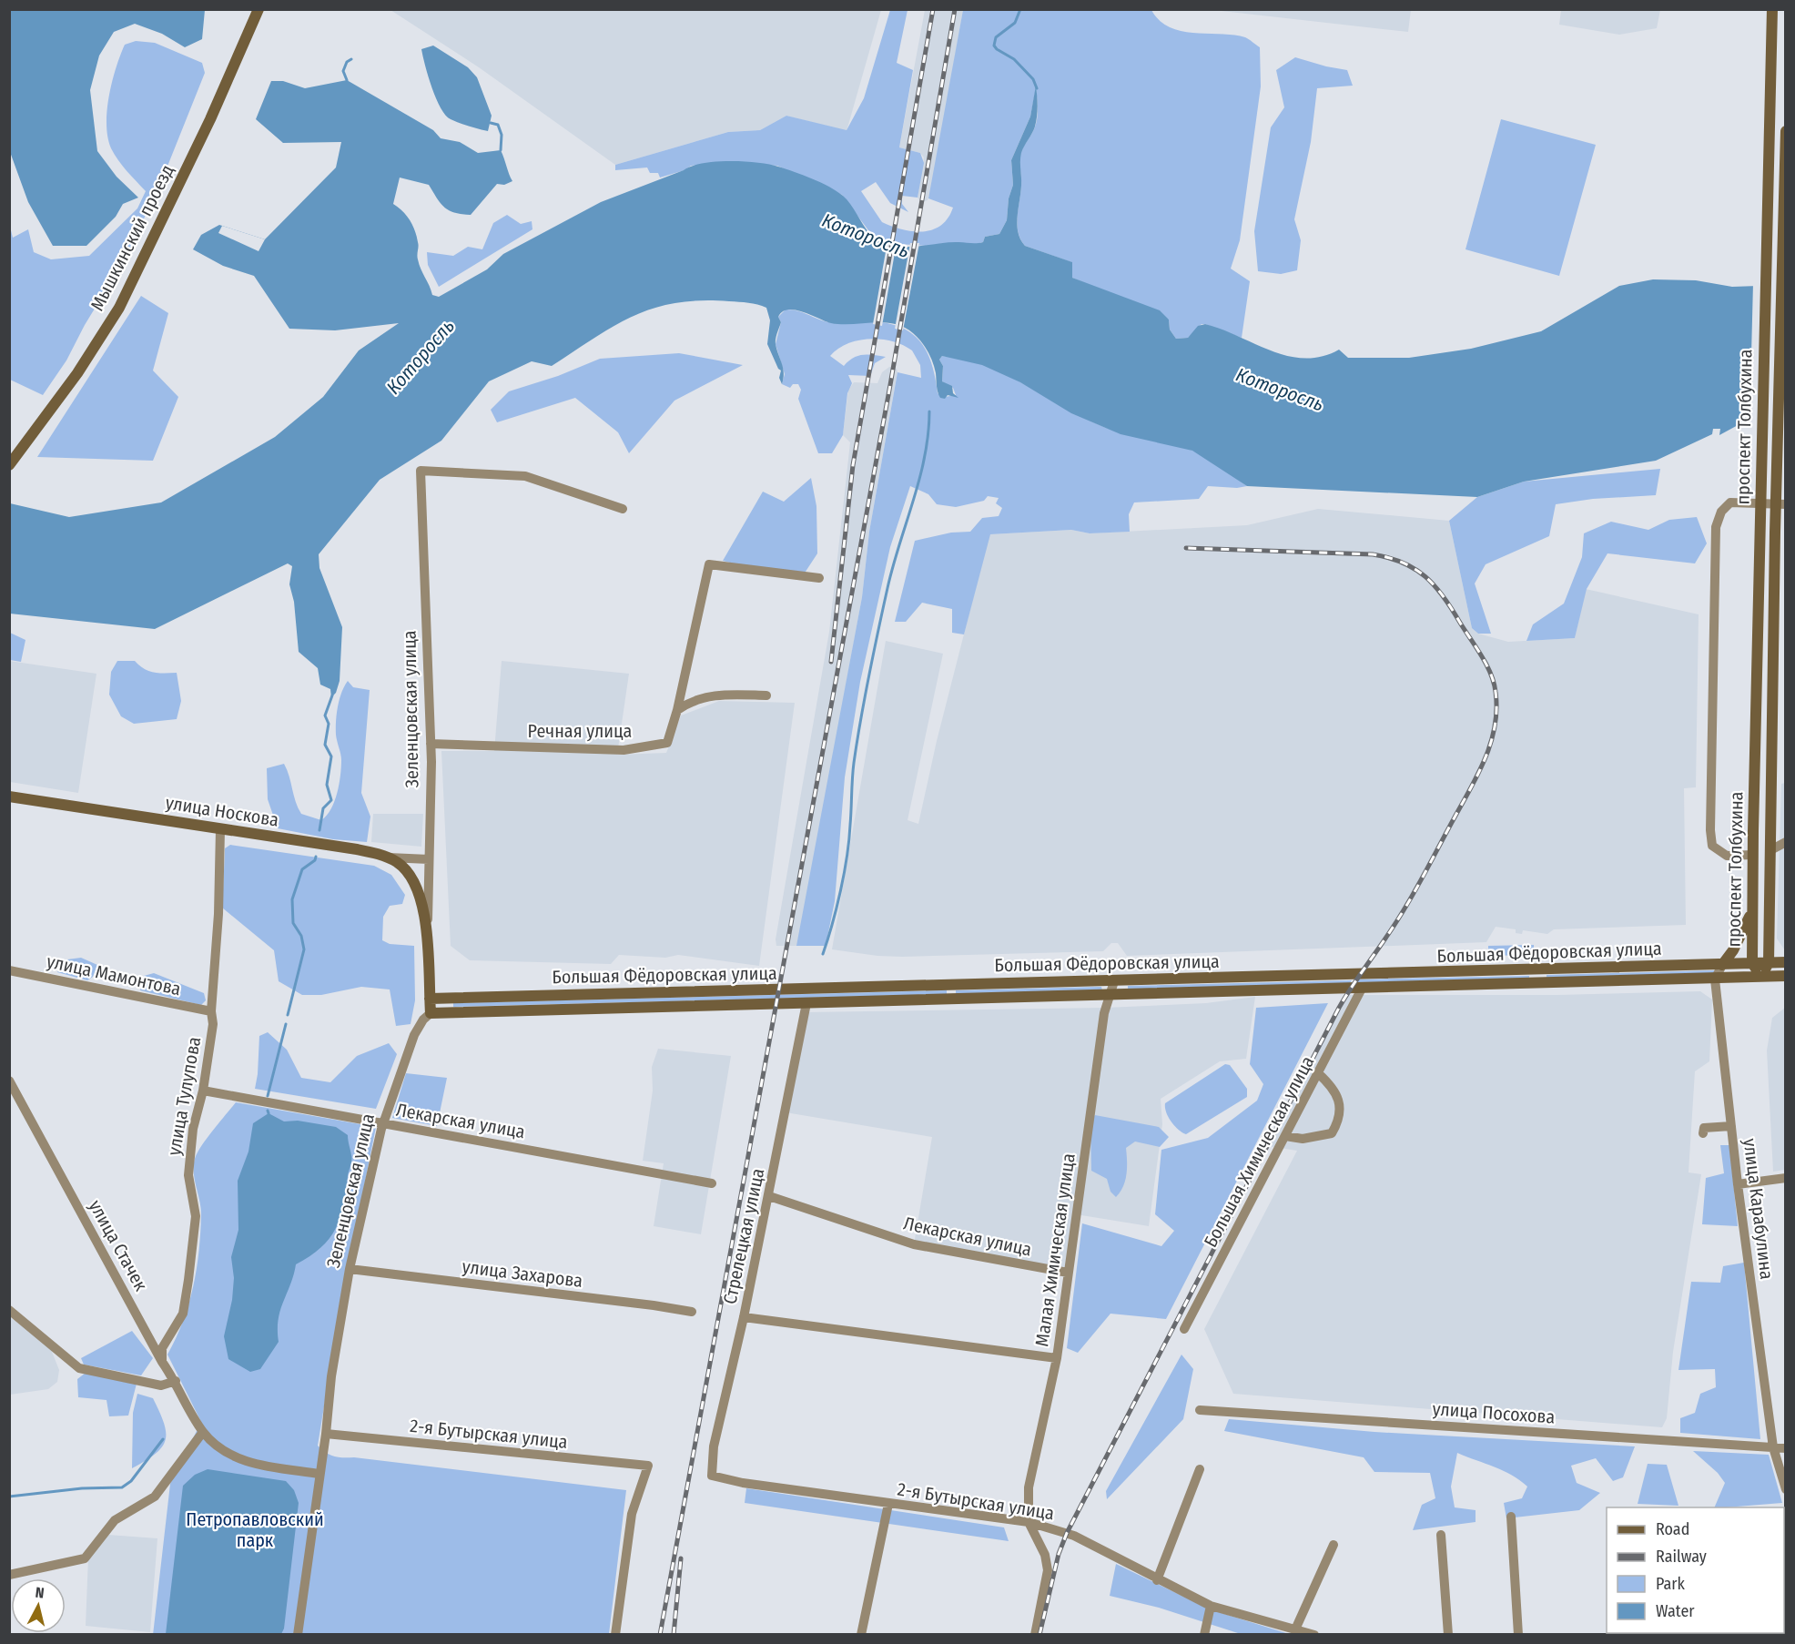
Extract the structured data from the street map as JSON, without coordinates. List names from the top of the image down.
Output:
{
  "streets": {
    "main road": [
      "Мышкинский проезд",
      "проспект Толбухина",
      "Зеленцовская улица",
      "улица Носкова",
      "Большая Фёдоровская улица"
    ],
    "street": [
      "Речная улица",
      "улица Мамонтова",
      "улица Тулупова",
      "Лекарская улица",
      "Большая Химическая улица",
      "улица Карабулина",
      "Стрелецкая улица",
      "улица Стачек",
      "Малая Химическая улица",
      "улица Захарова",
      "улица Посохова",
      "2-я Бутырская улица"
    ]
  },
  "crossings": [
    ["проспект Толбухина", "Большая Фёдоровская улица"],
    ["Зеленцовская улица", "Речная улица"],
    ["Зеленцовская улица", "улица Носкова"],
    ["Зеленцовская улица", "Большая Фёдоровская улица"],
    ["Зеленцовская улица", "Лекарская улица"],
    ["Зеленцовская улица", "улица Захарова"],
    ["Зеленцовская улица", "2-я Бутырская улица"],
    ["улица Носкова", "улица Тулупова"],
    ["Большая Фёдоровская улица", "Большая Химическая улица"],
    ["Большая Фёдоровская улица", "улица Карабулина"],
    ["Большая Фёдоровская улица", "Стрелецкая улица"],
    ["Большая Фёдоровская улица", "Малая Химическая улица"],
    ["улица Мамонтова", "улица Тулупова"],
    ["улица Тулупова", "Лекарская улица"],
    ["улица Тулупова", "улица Стачек"],
    ["Лекарская улица", "Стрелецкая улица"],
    ["Лекарская улица", "Малая Химическая улица"],
    ["улица Карабулина", "улица Посохова"],
    ["Стрелецкая улица", "2-я Бутырская улица"],
    ["Малая Химическая улица", "2-я Бутырская улица"]
  ],
  "water": ["Которосль"],
  "parks": ["Петропавловский парк"],
  "legend": [
    "Road",
    "Railway",
    "Park",
    "Water"
  ],
  "north": "top"
}
